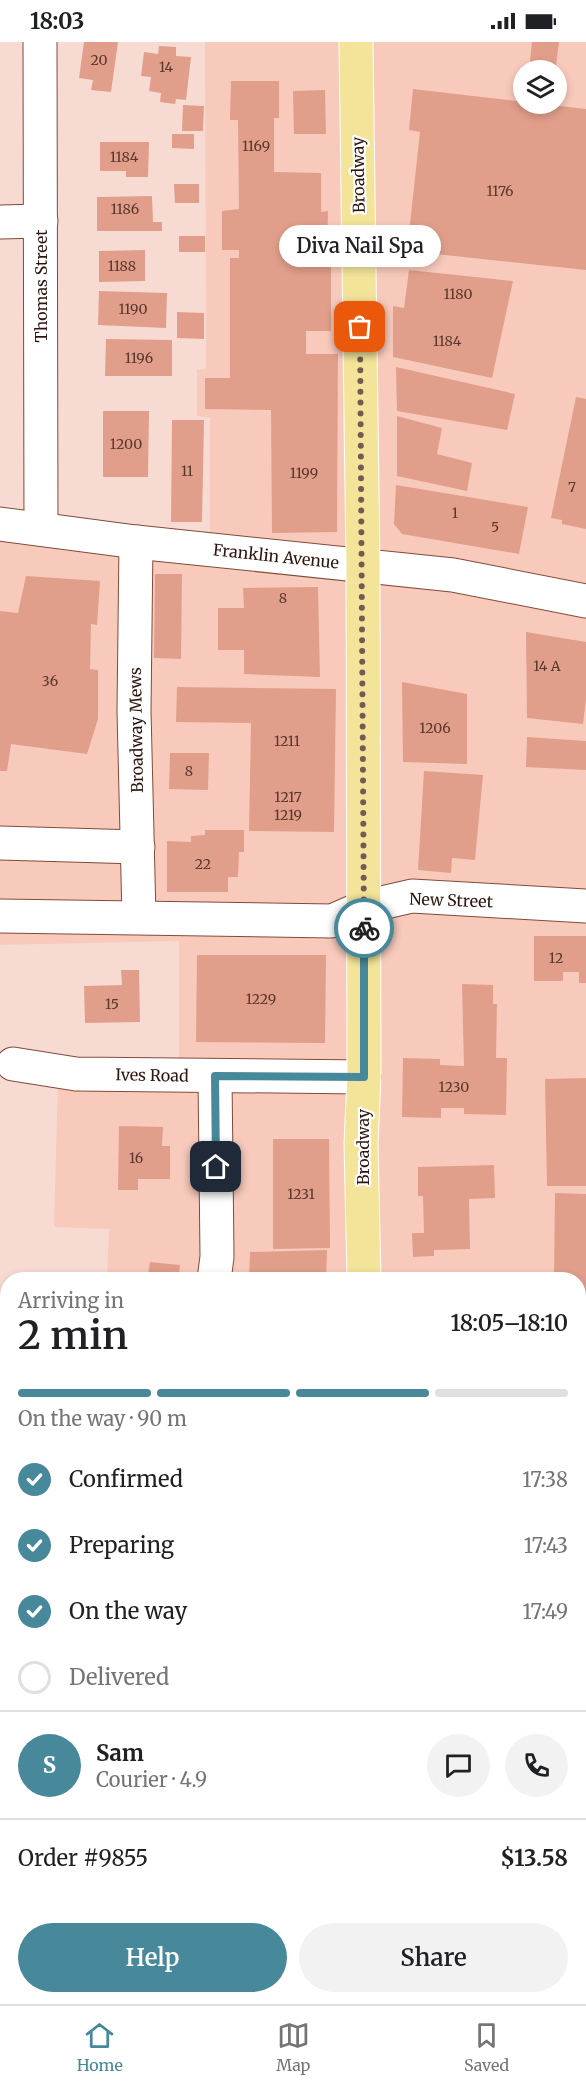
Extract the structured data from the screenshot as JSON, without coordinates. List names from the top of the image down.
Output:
{
  "streets": {
    "main road": ["Broadway"],
    "street": [
      "Thomas Street",
      "Franklin Avenue",
      "Broadway Mews",
      "New Street",
      "Ives Road"
    ]
  },
  "crossings": [
    ["Broadway", "Franklin Avenue"],
    ["Broadway", "New Street"],
    ["Broadway", "Ives Road"],
    ["Thomas Street", "Franklin Avenue"],
    ["Franklin Avenue", "Broadway Mews"],
    ["Broadway Mews", "New Street"]
  ],
  "places": ["Diva Nail Spa"],
  "house_numbers": [
    "20",
    "14",
    "1169",
    "1184",
    "1176",
    "1186",
    "1188",
    "1180",
    "1190",
    "1184",
    "1196",
    "1200",
    "11",
    "1199",
    "7",
    "1",
    "5",
    "8",
    "14 A",
    "36",
    "1206",
    "1211",
    "8",
    "1217",
    "1219",
    "22",
    "12",
    "1229",
    "15",
    "1230",
    "16",
    "1231"
  ],
  "page": {
    "status": "18:03",
    "bubble": "Diva Nail Spa",
    "heading": ["2 min", "Arriving in", "18:05–18:10"],
    "panel": [
      "Sam",
      "Courier · 4.9",
      "Order #9855",
      "$13.58"
    ],
    "bar": "On the way · 90 m",
    "list": [
      ["Confirmed", "17:38"],
      ["Preparing", "17:43"],
      ["On the way", "17:49"],
      "Delivered"
    ],
    "round": "S",
    "buttons": ["Help", "Share"],
    "tabs": ["Home", "Map", "Saved"]
  }
}
